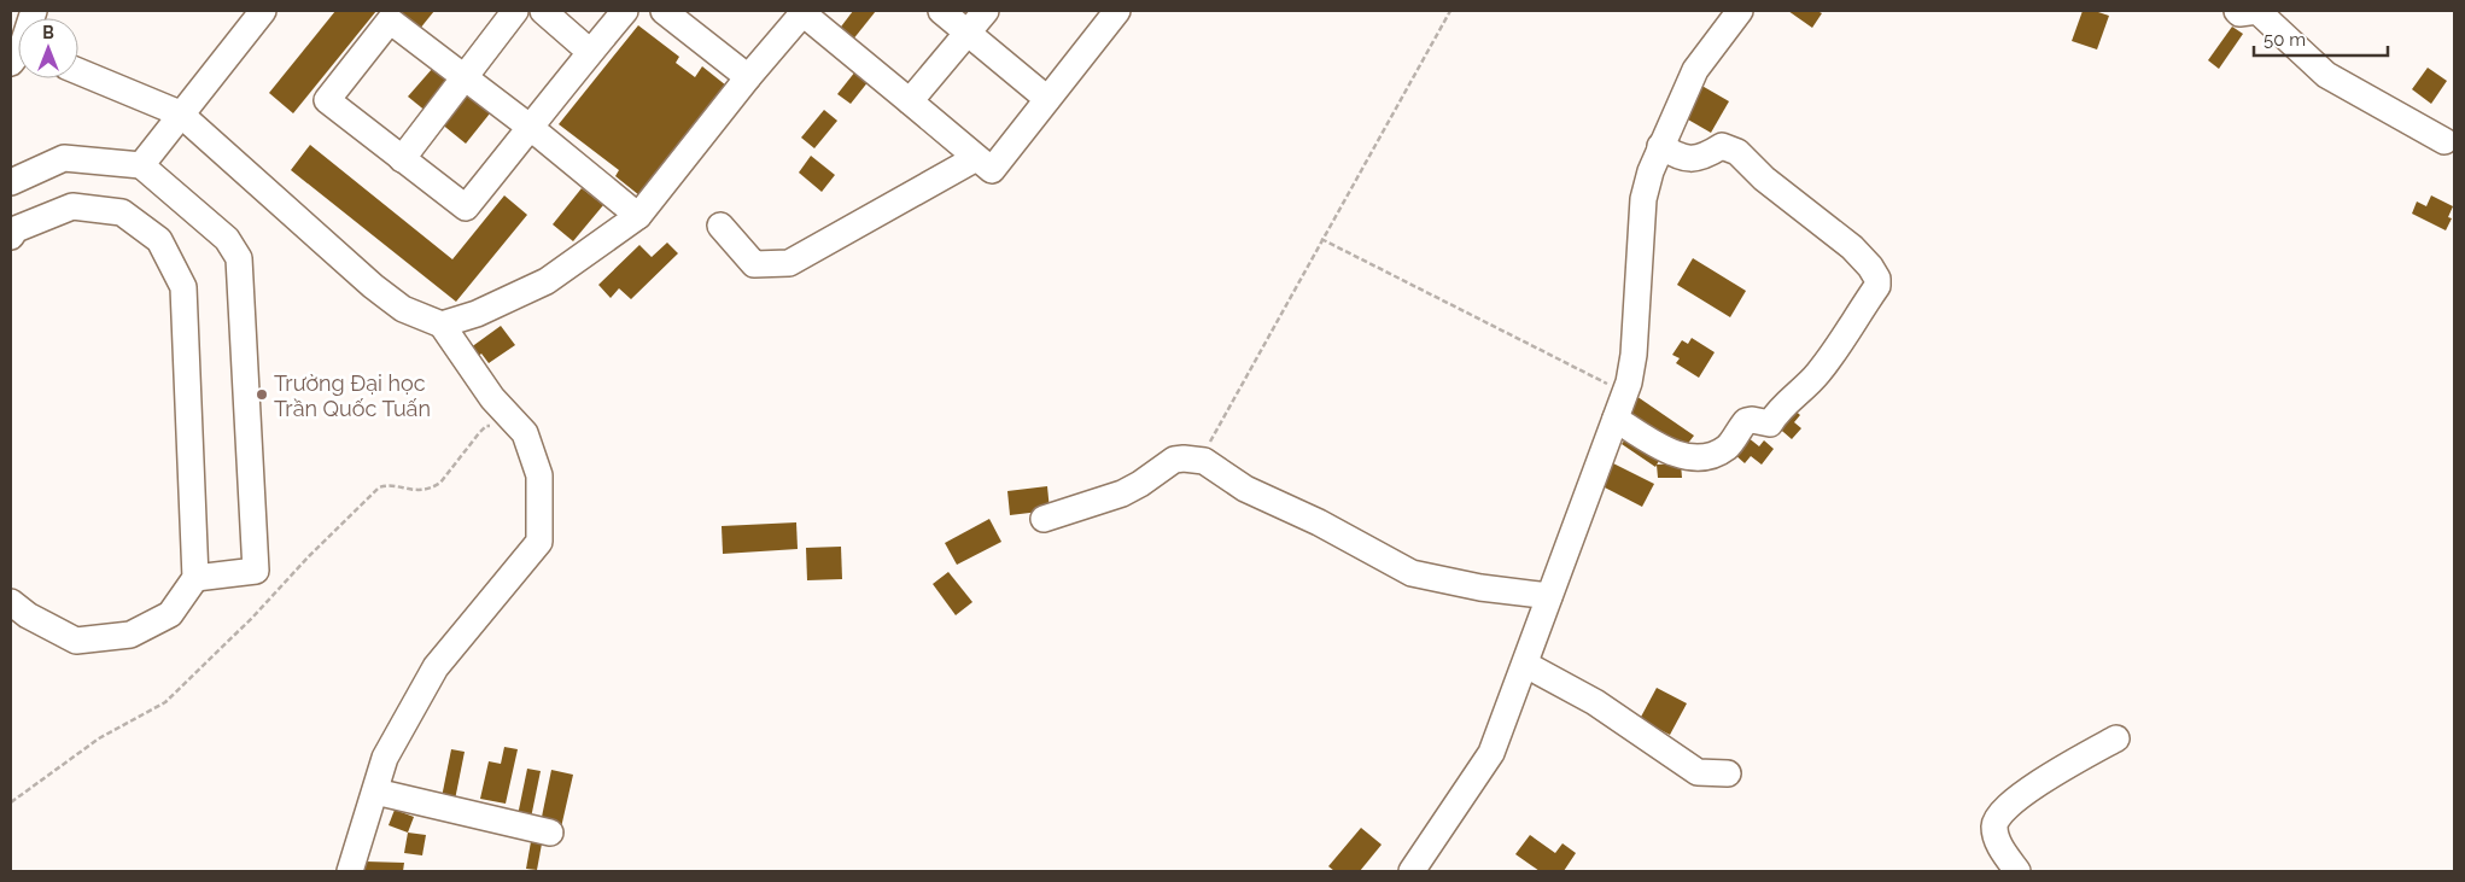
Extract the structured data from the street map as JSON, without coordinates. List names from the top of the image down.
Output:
{
  "places": ["Trường Đại học Trần Quốc Tuấn"],
  "scale_bar": "50 m",
  "north": "top"
}
